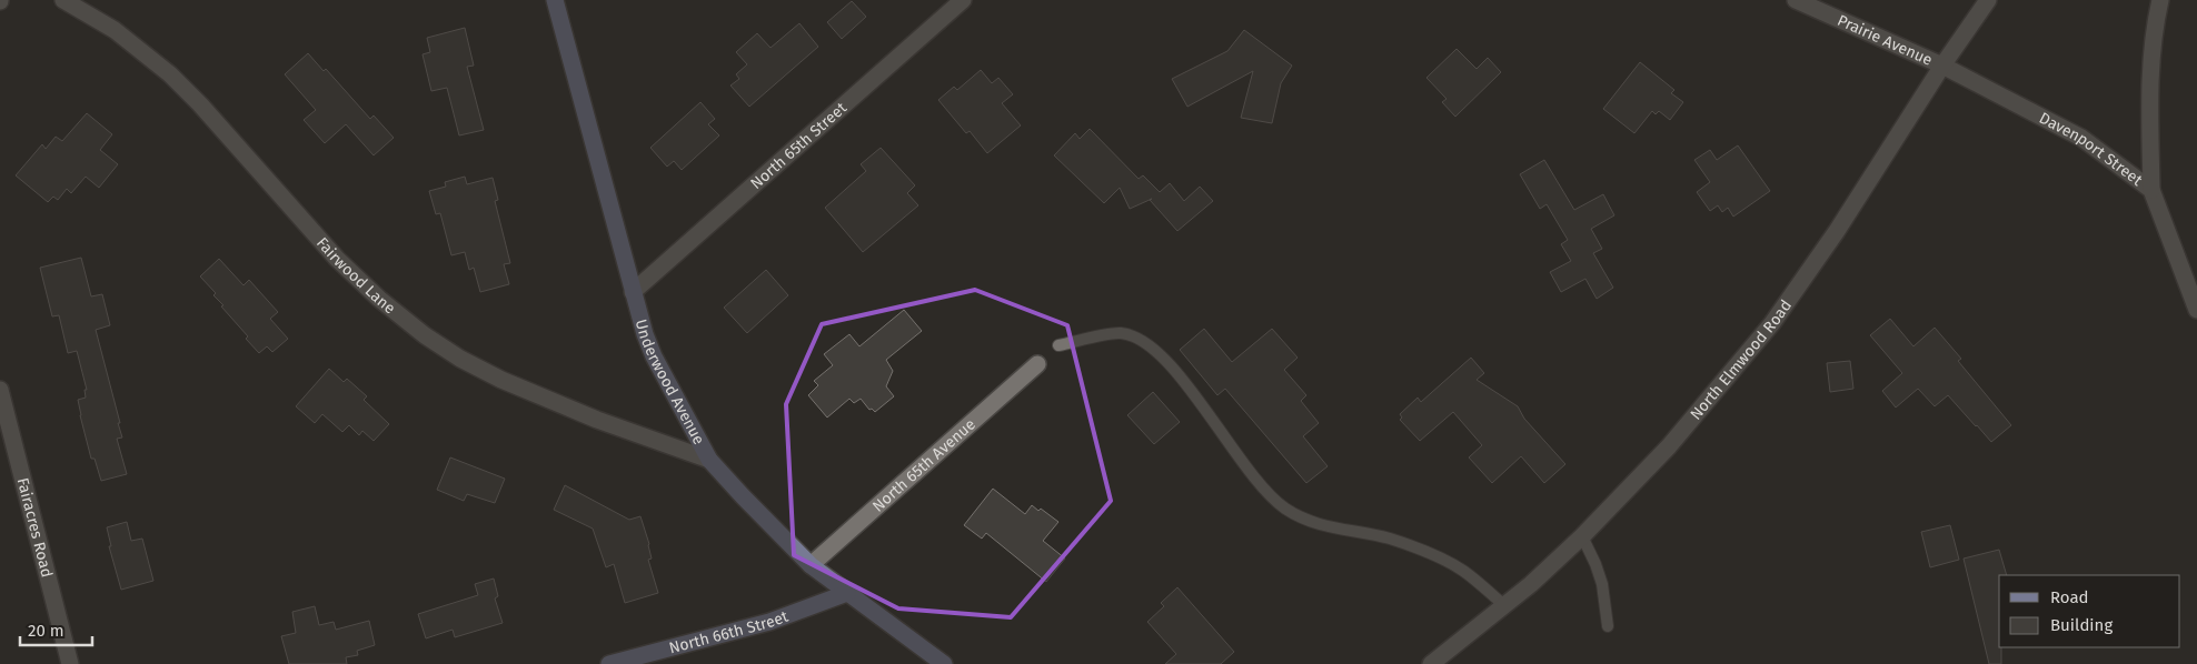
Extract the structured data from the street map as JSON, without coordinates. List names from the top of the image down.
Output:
{
  "streets": {
    "main road": ["Underwood Avenue", "North 66th Street"],
    "street": [
      "Prairie Avenue",
      "North 65th Street",
      "Davenport Street",
      "Fairwood Lane",
      "North Elmwood Road",
      "North 65th Avenue",
      "Fairacres Road"
    ]
  },
  "crossings": [
    ["Prairie Avenue", "Davenport Street"],
    ["Prairie Avenue", "North Elmwood Road"],
    ["North 65th Street", "Underwood Avenue"],
    ["Davenport Street", "North Elmwood Road"],
    ["Fairwood Lane", "Underwood Avenue"],
    ["Underwood Avenue", "North 65th Avenue"],
    ["Underwood Avenue", "North 66th Street"]
  ],
  "legend": ["Road", "Building"],
  "scale_bar": "20 m"
}
